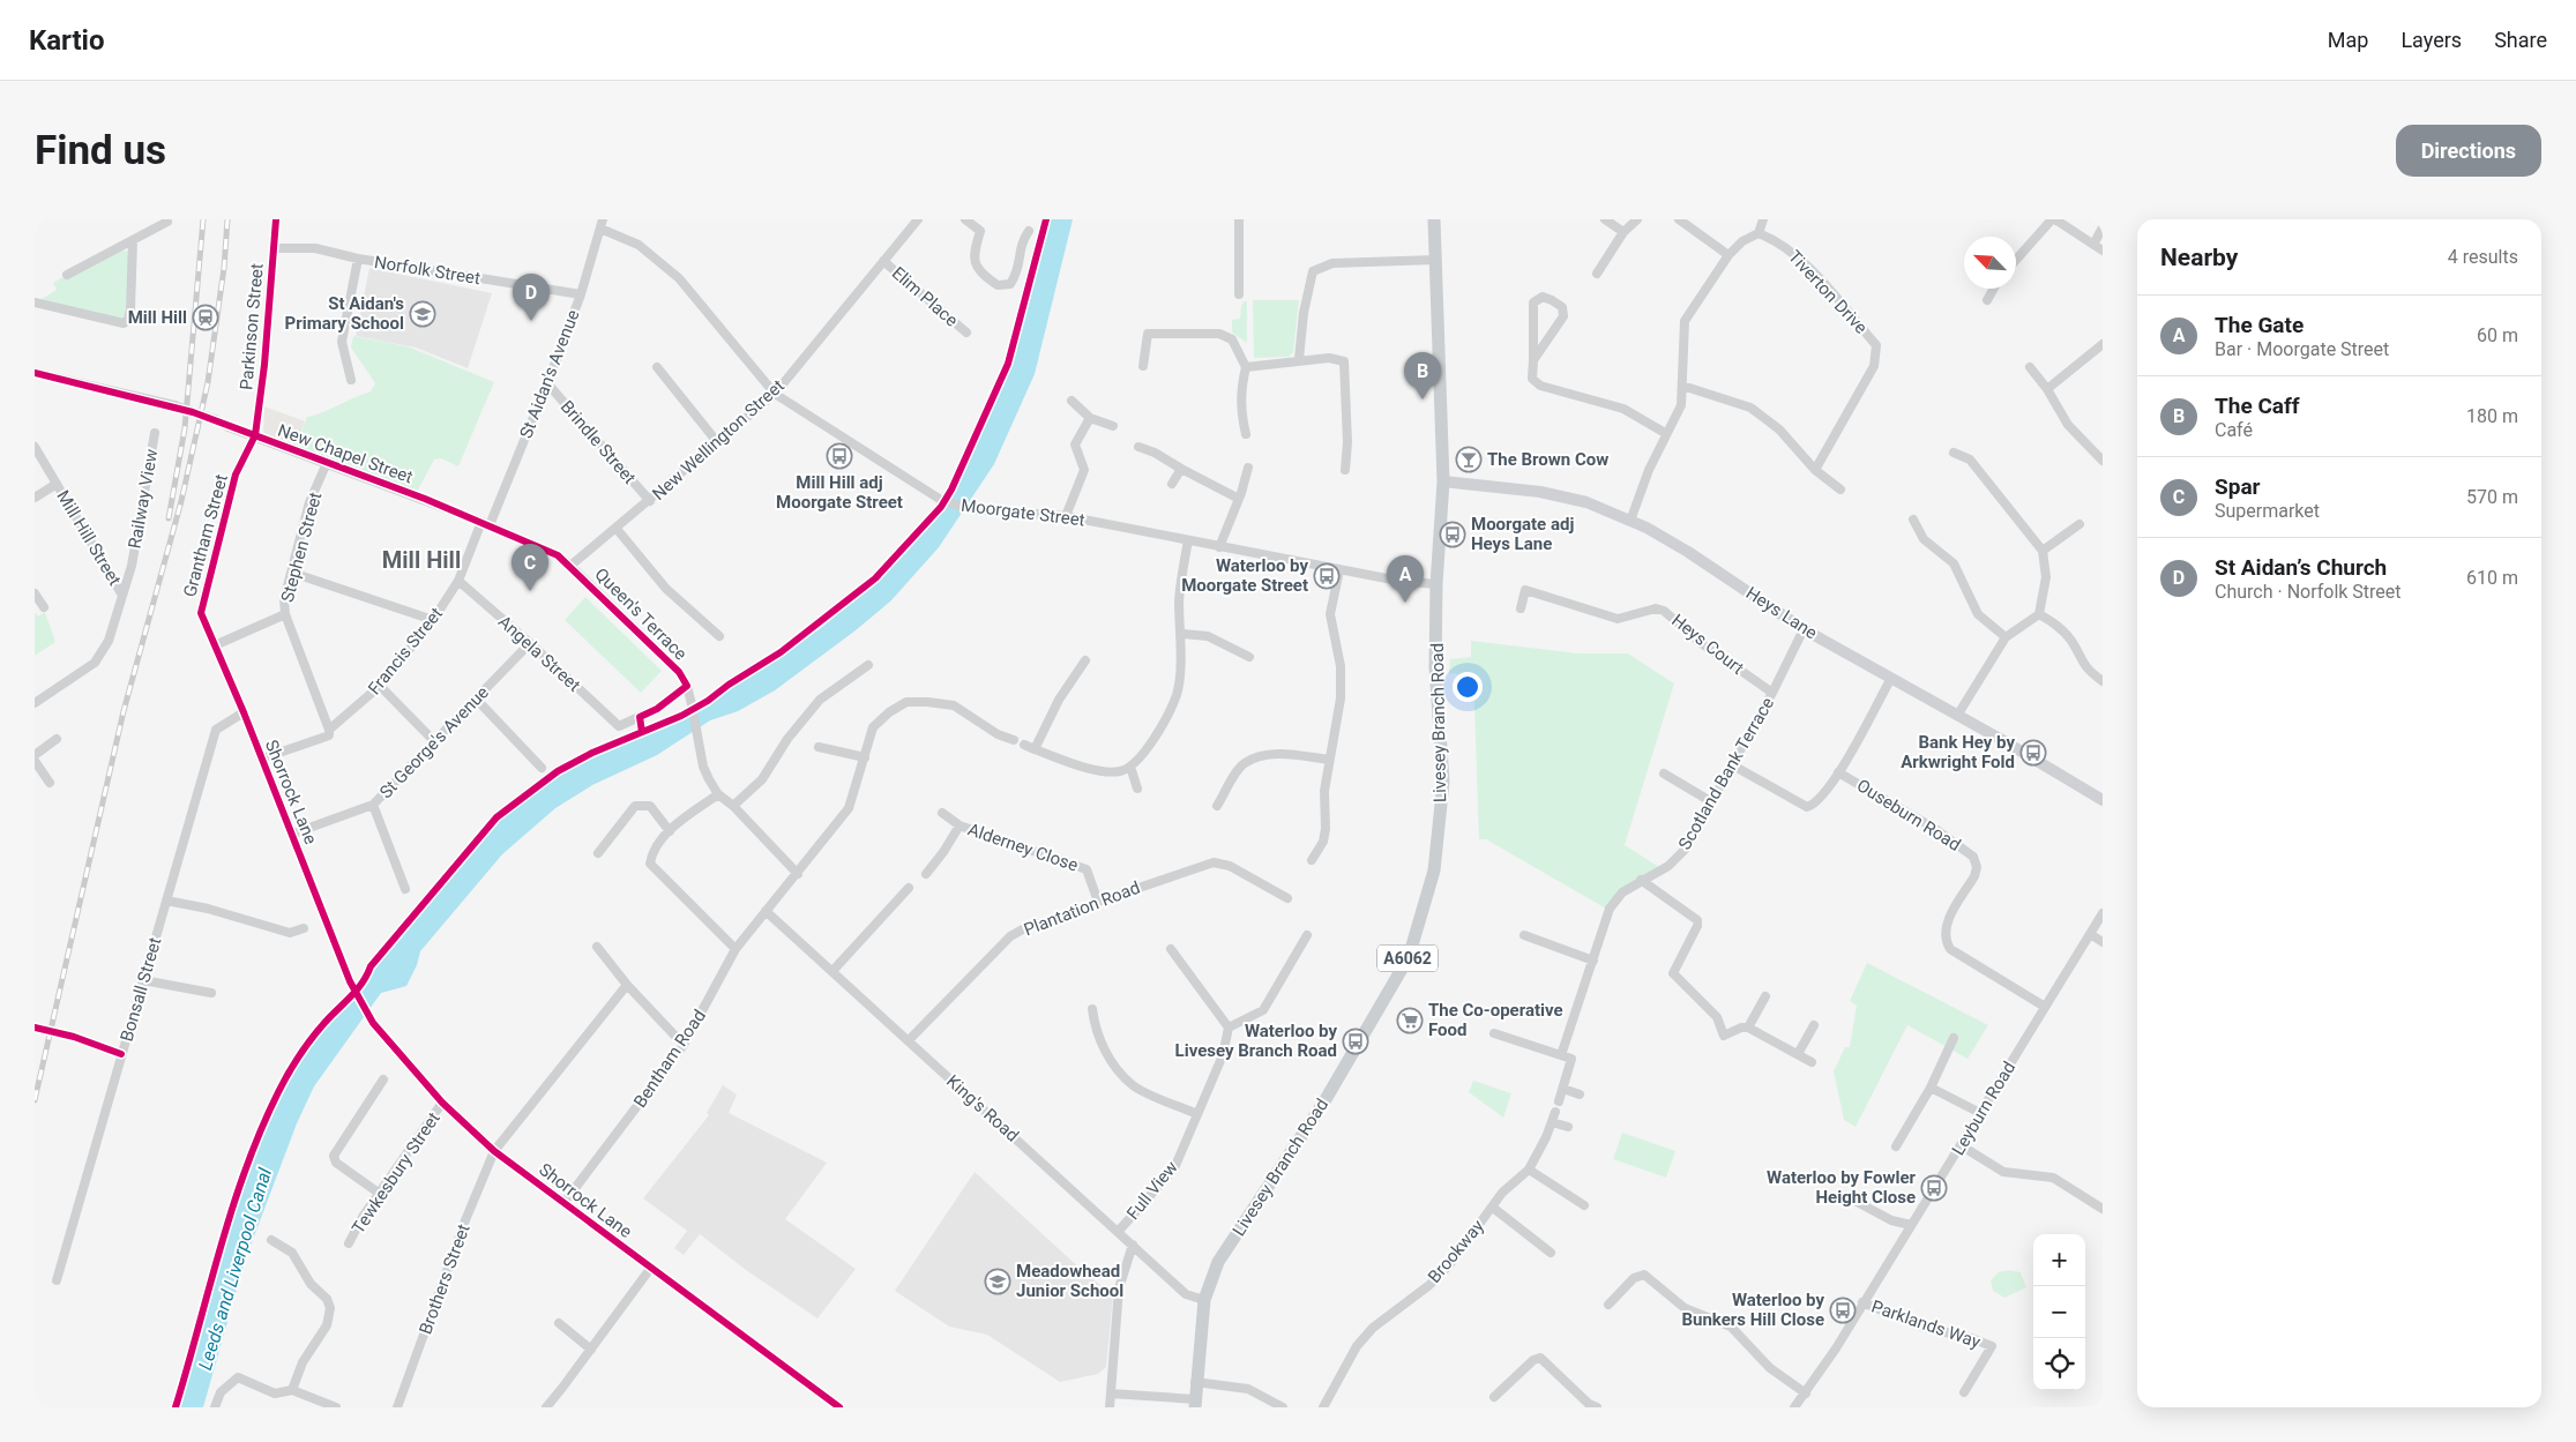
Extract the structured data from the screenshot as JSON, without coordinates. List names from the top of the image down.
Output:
{
  "streets": {
    "main road": ["Livesey Branch Road", "A6062"],
    "street": [
      "Norfolk Street",
      "Tiverton Drive",
      "Elim Place",
      "Parkinson Street",
      "St Aidan's Avenue",
      "New Wellington Street",
      "Brindle Street",
      "New Chapel Street",
      "Railway View",
      "Moorgate Street",
      "Grantham Street",
      "Mill Hill Street",
      "Stephen Street",
      "Heys Lane",
      "Queen's Terrace",
      "Heys Court",
      "Francis Street",
      "Angela Street",
      "St George's Avenue",
      "Scotland Bank Terrace",
      "Shorrock Lane",
      "Ouseburn Road",
      "Alderney Close",
      "Plantation Road",
      "Bonsall Street",
      "Bentham Road",
      "King's Road",
      "Leyburn Road",
      "Tewkesbury Street",
      "Full View",
      "Brookway",
      "Brothers Street",
      "Parklands Way"
    ]
  },
  "crossings": [
    ["Norfolk Street", "Parkinson Street"],
    ["Norfolk Street", "St Aidan's Avenue"],
    ["Elim Place", "New Wellington Street"],
    ["Parkinson Street", "New Chapel Street"],
    ["Parkinson Street", "Grantham Street"],
    ["St Aidan's Avenue", "Brindle Street"],
    ["St Aidan's Avenue", "New Chapel Street"],
    ["St Aidan's Avenue", "Moorgate Street"],
    ["St Aidan's Avenue", "Francis Street"],
    ["New Wellington Street", "Brindle Street"],
    ["New Wellington Street", "New Chapel Street"],
    ["New Wellington Street", "Moorgate Street"],
    ["New Wellington Street", "Queen's Terrace"],
    ["New Chapel Street", "Grantham Street"],
    ["New Chapel Street", "Stephen Street"],
    ["New Chapel Street", "Queen's Terrace"],
    ["New Chapel Street", "Francis Street"],
    ["Railway View", "Mill Hill Street"],
    ["Moorgate Street", "Livesey Branch Road"],
    ["Grantham Street", "Shorrock Lane"],
    ["Stephen Street", "Francis Street"],
    ["Heys Lane", "Livesey Branch Road"],
    ["Heys Lane", "Scotland Bank Terrace"],
    ["Queen's Terrace", "Angela Street"],
    ["Heys Court", "Scotland Bank Terrace"],
    ["Francis Street", "Angela Street"],
    ["Francis Street", "Shorrock Lane"],
    ["Angela Street", "St George's Avenue"],
    ["Livesey Branch Road", "King's Road"],
    ["St George's Avenue", "Shorrock Lane"],
    ["Shorrock Lane", "Bonsall Street"],
    ["Shorrock Lane", "Bentham Road"],
    ["Shorrock Lane", "Tewkesbury Street"],
    ["Shorrock Lane", "Brothers Street"],
    ["Ouseburn Road", "Leyburn Road"],
    ["Alderney Close", "Plantation Road"],
    ["Plantation Road", "King's Road"],
    ["Bentham Road", "King's Road"],
    ["King's Road", "Full View"],
    ["Leyburn Road", "Parklands Way"]
  ],
  "districts": ["Mill Hill"],
  "water": ["Leeds and Liverpool Canal"],
  "places": {
    "school or university": ["St Aidan's Primary School", "Meadowhead Junior School"],
    "station": ["Mill Hill"],
    "bus stop": [
      "Mill Hill adj Moorgate Street",
      "Moorgate adj Heys Lane",
      "Waterloo by Moorgate Street",
      "Bank Hey by Arkwright Fold",
      "Waterloo by Livesey Branch Road",
      "Waterloo by Fowler Height Close",
      "Waterloo by Bunkers Hill Close"
    ],
    "bar": ["The Brown Cow"],
    "supermarket": ["The Co-operative Food"]
  },
  "north": "top left",
  "page": {
    "header": "Kartio",
    "nav": ["Map", "Layers", "Share"],
    "buttons": "Directions",
    "title": "Find us",
    "heading": ["Nearby", "4 results"],
    "pins": [
      "D",
      "B",
      "C",
      "A"
    ],
    "list": [
      {
        "mark": "A",
        "name": "The Gate",
        "note": "Bar · Moorgate Street",
        "value": "60 m"
      },
      {
        "mark": "B",
        "name": "The Caff",
        "note": "Café",
        "value": "180 m"
      },
      {
        "mark": "C",
        "name": "Spar",
        "note": "Supermarket",
        "value": "570 m"
      },
      {
        "mark": "D",
        "name": "St Aidan’s Church",
        "note": "Church · Norfolk Street",
        "value": "610 m"
      }
    ],
    "map_buttons": ["+", "−"]
  }
}
